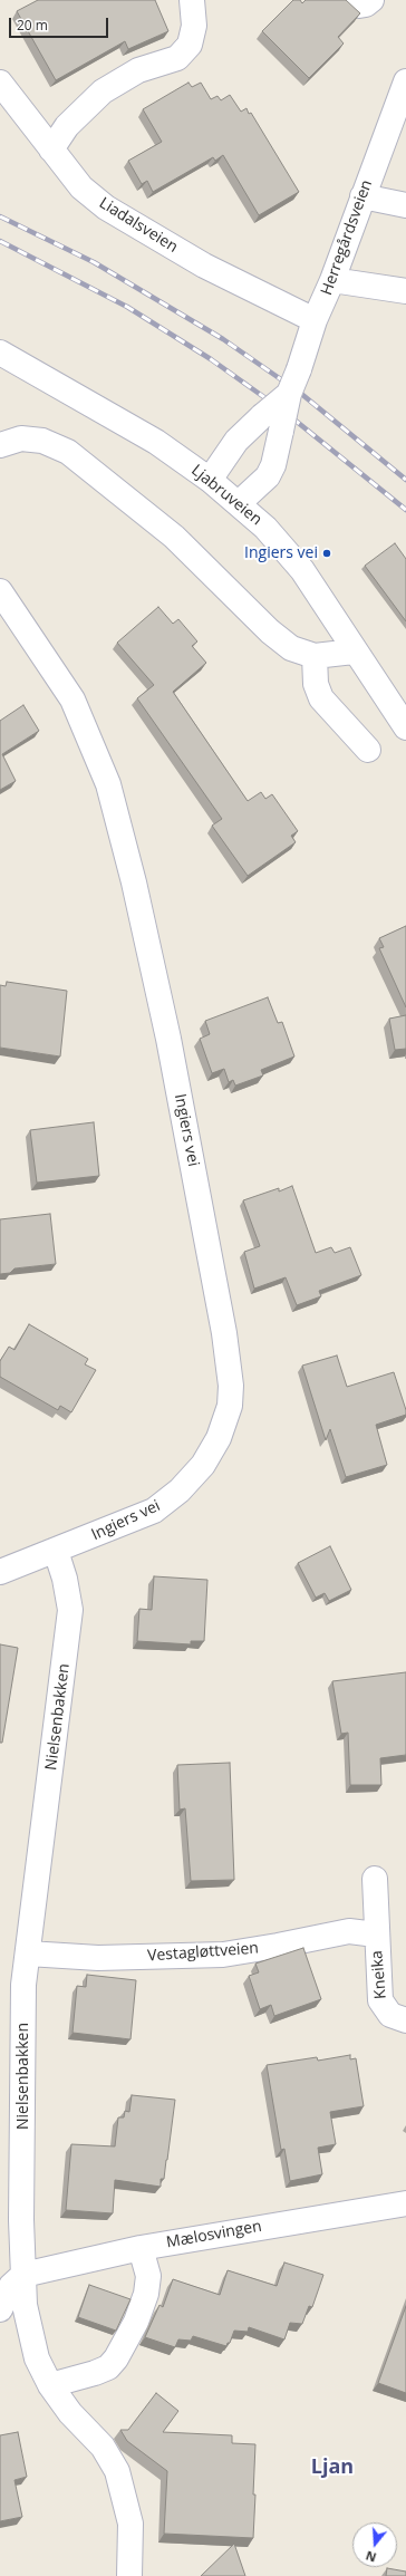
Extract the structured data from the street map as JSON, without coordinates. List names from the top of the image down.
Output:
{
  "streets": {
    "street": [
      "Liadalsveien",
      "Herregårdsveien",
      "Ljabruveien",
      "Ingiers vei",
      "Nielsenbakken",
      "Vestagløttveien",
      "Kneika",
      "Mælosvingen"
    ]
  },
  "crossings": [
    ["Liadalsveien", "Herregårdsveien"],
    ["Herregårdsveien", "Ljabruveien"],
    ["Ingiers vei", "Nielsenbakken"],
    ["Nielsenbakken", "Vestagløttveien"],
    ["Nielsenbakken", "Mælosvingen"],
    ["Vestagløttveien", "Kneika"]
  ],
  "districts": ["Ljan"],
  "places": ["Ingiers vei"],
  "scale_bar": "20 m",
  "north": "bottom"
}
